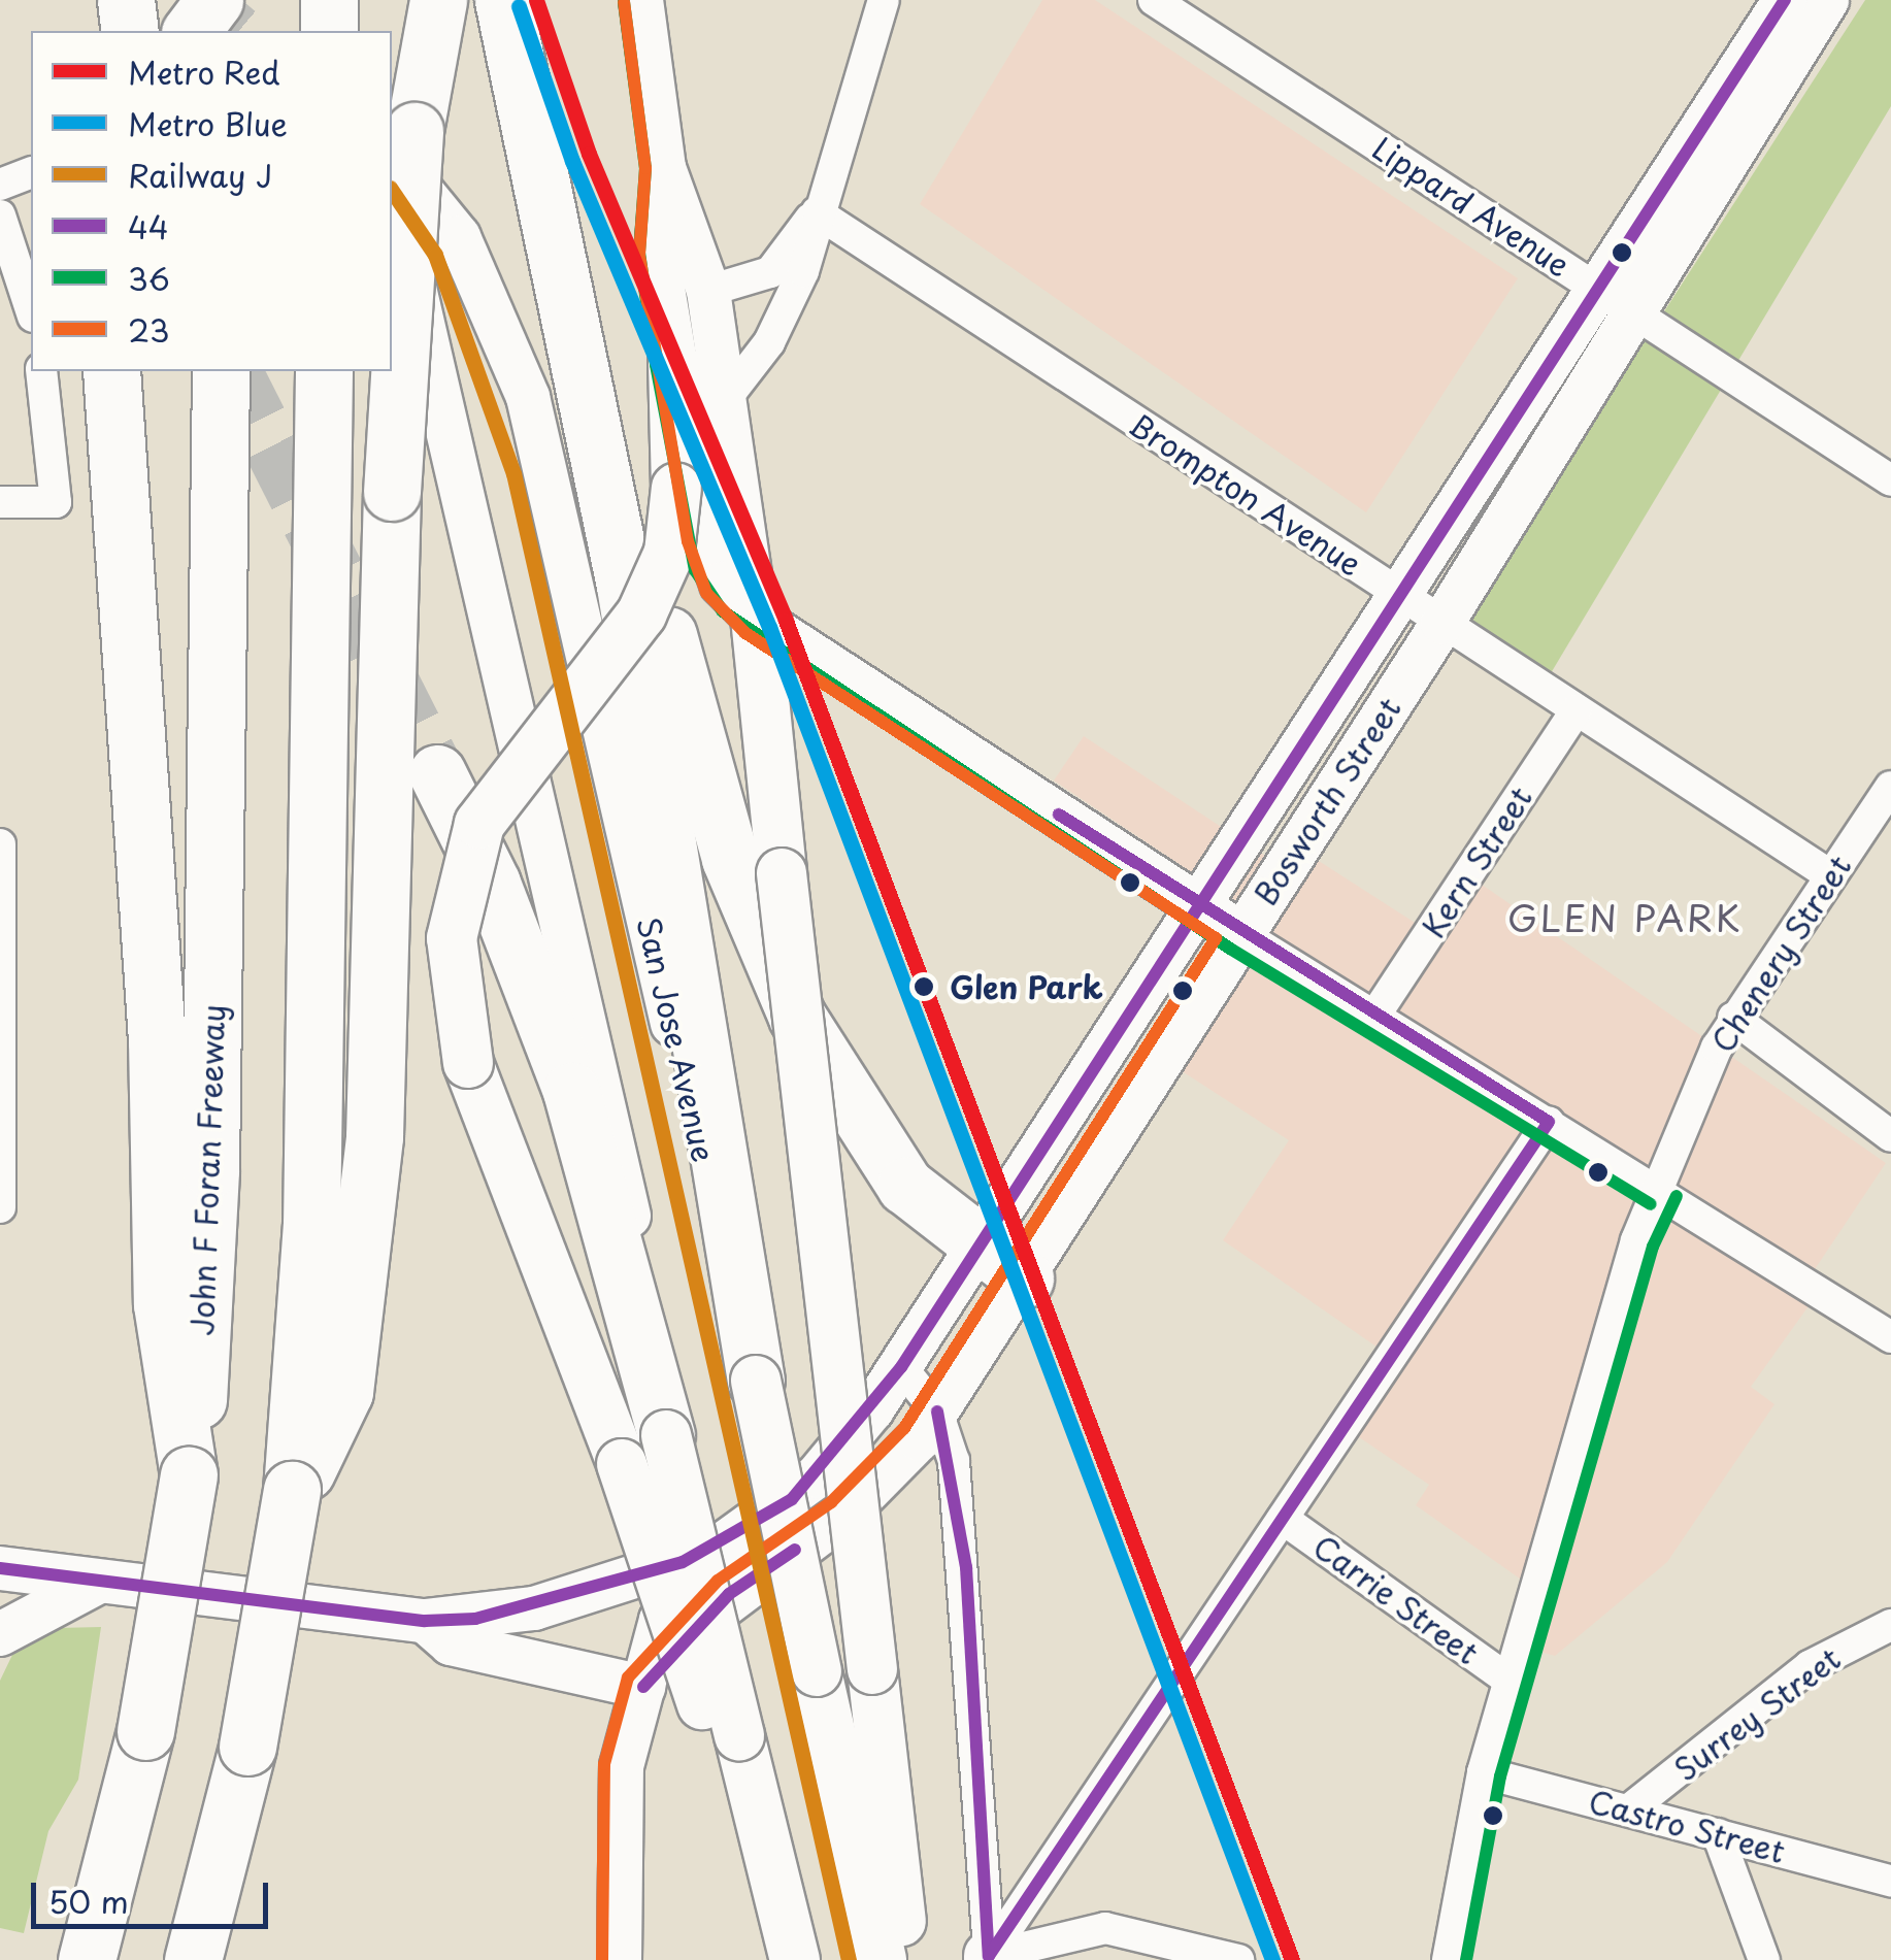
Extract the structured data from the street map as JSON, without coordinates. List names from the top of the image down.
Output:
{
  "streets": {
    "highway": ["John F Foran Freeway"],
    "main road": ["Bosworth Street", "San Jose Avenue"],
    "street": [
      "Lippard Avenue",
      "Brompton Avenue",
      "Kern Street",
      "Chenery Street",
      "Carrie Street",
      "Surrey Street",
      "Castro Street"
    ]
  },
  "crossings": [
    ["Lippard Avenue", "Bosworth Street"],
    ["Brompton Avenue", "Bosworth Street"],
    ["Brompton Avenue", "Kern Street"],
    ["Brompton Avenue", "Chenery Street"],
    ["Chenery Street", "Carrie Street"],
    ["Chenery Street", "Castro Street"],
    ["Surrey Street", "Castro Street"]
  ],
  "districts": ["GLEN PARK"],
  "places": ["Glen Park"],
  "lines": [
    "metro line Red",
    "transit line 44",
    "transit line 36",
    "transit line 23",
    "metro line Blue",
    "rail line J"
  ],
  "legend": [
    "Metro Red",
    "Metro Blue",
    "Railway J",
    "44",
    "36",
    "23"
  ],
  "scale_bar": "50 m"
}
